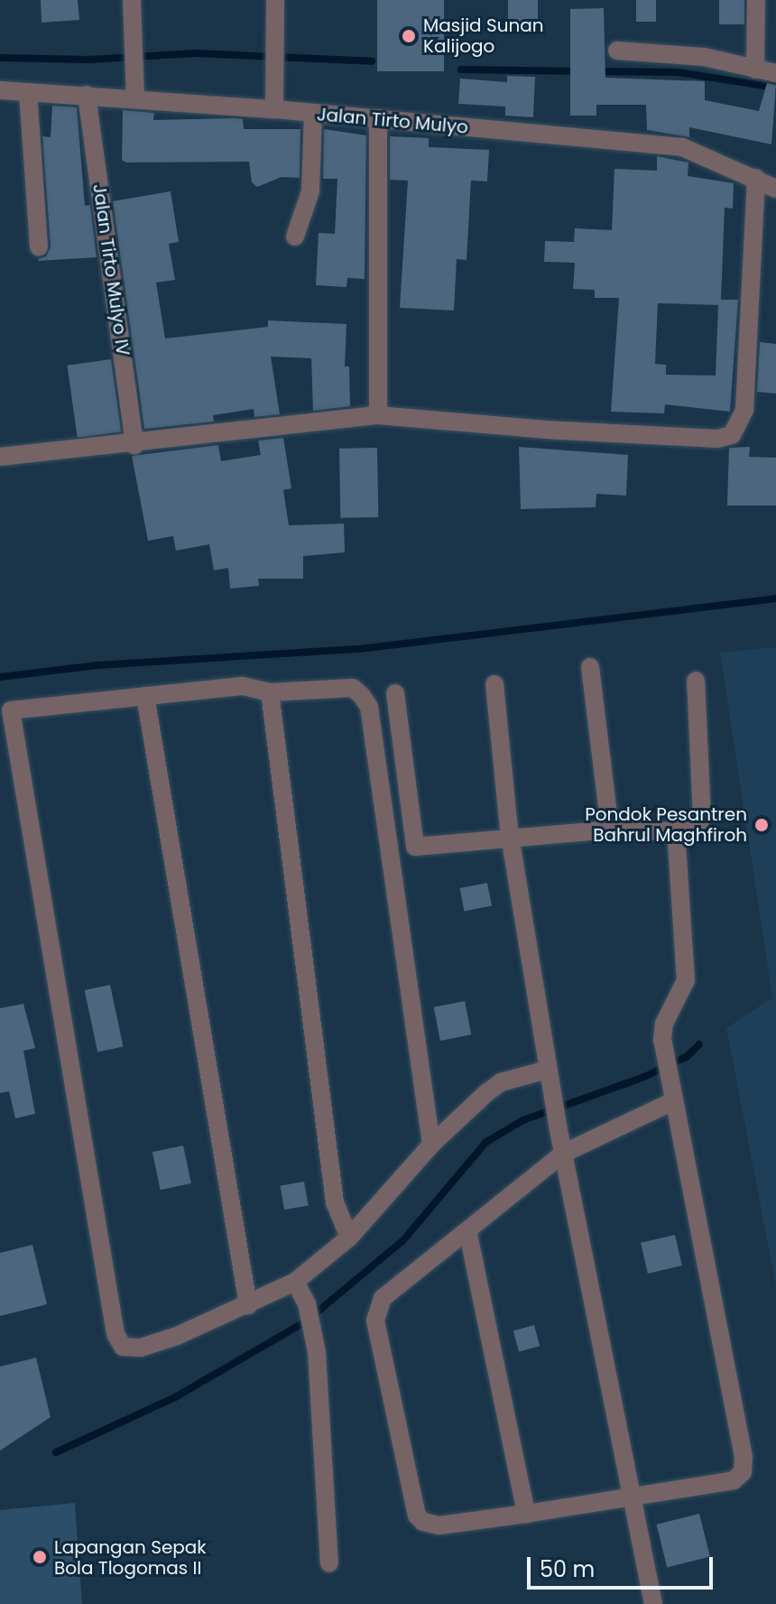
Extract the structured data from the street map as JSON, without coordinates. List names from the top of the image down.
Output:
{
  "streets": {
    "street": ["Jalan Tirto Mulyo", "Jalan Tirto Mulyo IV"]
  },
  "crossings": [
    ["Jalan Tirto Mulyo", "Jalan Tirto Mulyo IV"]
  ],
  "places": ["Masjid Sunan Kalijogo", "Pondok Pesantren Bahrul Maghfiroh", "Lapangan Sepak Bola Tlogomas II"],
  "scale_bar": "50 m"
}
